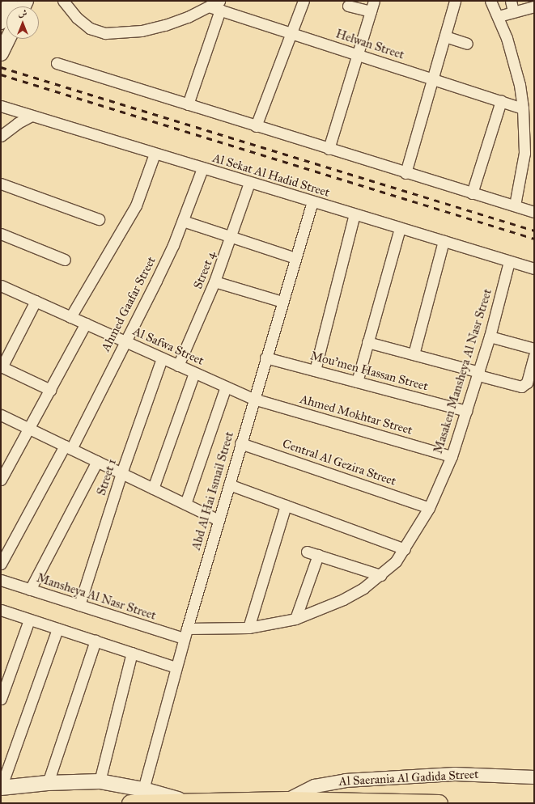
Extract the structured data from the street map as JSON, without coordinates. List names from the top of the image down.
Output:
{
  "streets": {
    "street": [
      "Helwan Street",
      "Al Sekat Al Hadid Street",
      "Street 4",
      "Ahmed Gaafar Street",
      "Al Safwa Street",
      "Mou'men Hassan Street",
      "Masaken Mansheya Al Nasr Street",
      "Ahmed Mokhtar Street",
      "Central Al Gezira Street",
      "Street 1",
      "Abd Al Hai Ismail Street",
      "Mansheya Al Nasr Street",
      "Al Saerania Al Gadida Street"
    ]
  },
  "crossings": [
    ["Al Sekat Al Hadid Street", "Street 4"],
    ["Al Sekat Al Hadid Street", "Ahmed Gaafar Street"],
    ["Al Sekat Al Hadid Street", "Masaken Mansheya Al Nasr Street"],
    ["Al Sekat Al Hadid Street", "Abd Al Hai Ismail Street"],
    ["Street 4", "Al Safwa Street"],
    ["Ahmed Gaafar Street", "Al Safwa Street"],
    ["Al Safwa Street", "Ahmed Mokhtar Street"],
    ["Al Safwa Street", "Street 1"],
    ["Al Safwa Street", "Abd Al Hai Ismail Street"],
    ["Mou'men Hassan Street", "Masaken Mansheya Al Nasr Street"],
    ["Mou'men Hassan Street", "Abd Al Hai Ismail Street"],
    ["Masaken Mansheya Al Nasr Street", "Ahmed Mokhtar Street"],
    ["Masaken Mansheya Al Nasr Street", "Central Al Gezira Street"],
    ["Masaken Mansheya Al Nasr Street", "Abd Al Hai Ismail Street"],
    ["Masaken Mansheya Al Nasr Street", "Mansheya Al Nasr Street"],
    ["Ahmed Mokhtar Street", "Abd Al Hai Ismail Street"],
    ["Central Al Gezira Street", "Abd Al Hai Ismail Street"],
    ["Street 1", "Mansheya Al Nasr Street"],
    ["Abd Al Hai Ismail Street", "Mansheya Al Nasr Street"]
  ],
  "north": "top"
}
